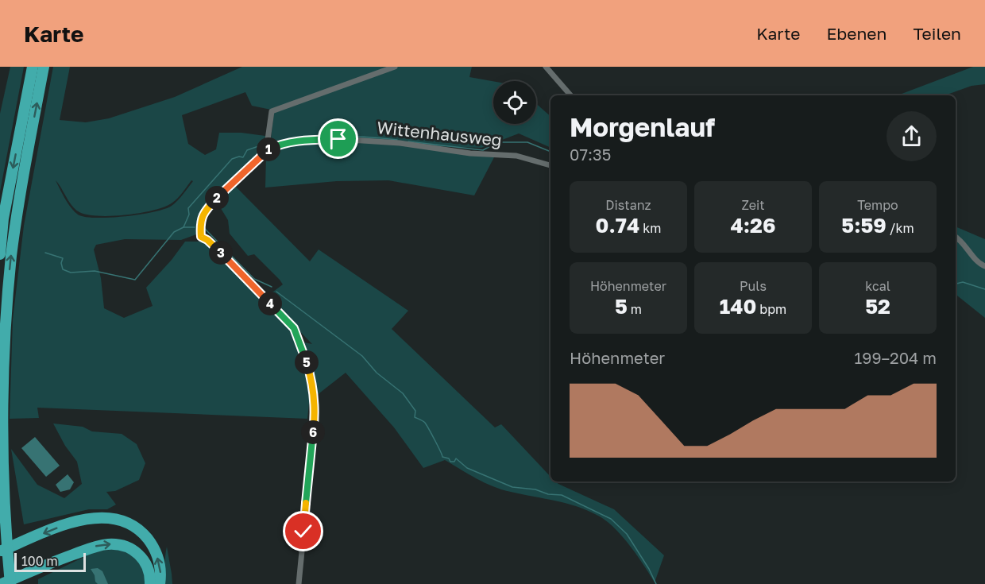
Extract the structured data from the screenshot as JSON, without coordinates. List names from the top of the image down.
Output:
{
  "streets": {
    "street": ["Wittenhausweg"]
  },
  "scale_bar": "100 m",
  "page": {
    "header": "Karte",
    "nav": ["Karte", "Ebenen", "Teilen"],
    "heading": ["Morgenlauf", "07:35"],
    "pins": [
      "1",
      "2",
      "3",
      "4",
      "5",
      "6"
    ],
    "stats": [
      ["Distanz", "0.74 km"],
      ["Zeit", "4:26"],
      ["Tempo", "5:59 /km"],
      ["Höhenmeter", "5 m"],
      ["Puls", "140 bpm"],
      ["kcal", "52"]
    ],
    "chart": ["Höhenmeter", "199–204 m"],
    "scale": "100 m"
  }
}
